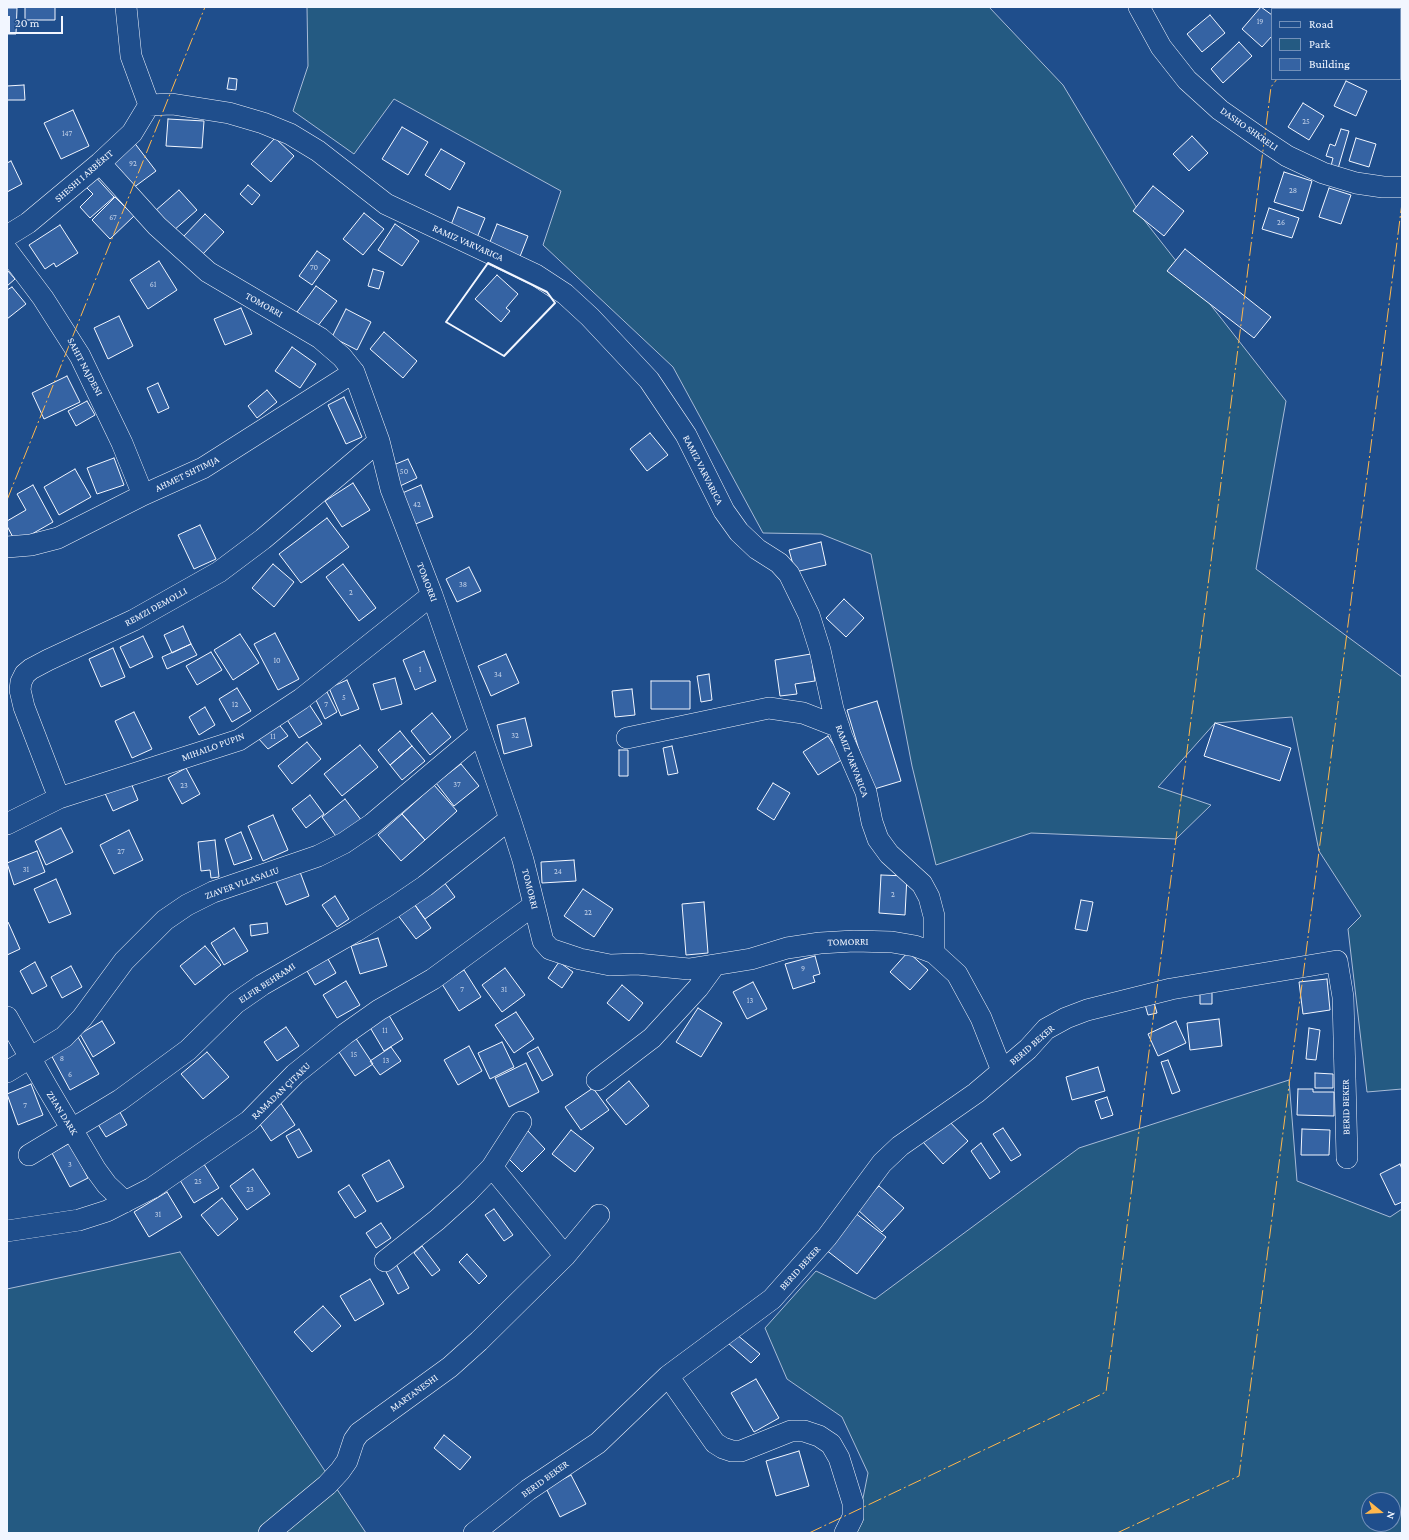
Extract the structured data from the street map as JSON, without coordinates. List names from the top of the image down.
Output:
{
  "streets": {
    "street": [
      "DASHO SHKRELI",
      "SHESHI I ARBËRIT",
      "RAMIZ VARVARICA",
      "TOMORRI",
      "SAHIT NAJDENI",
      "AHMET SHTIMJA",
      "REMZI DEMOLLI",
      "MIHAILO PUPIN",
      "ZIAVER VLLASALIU",
      "ELFIR BEHRAMI",
      "BERID BEKER",
      "RAMADAN ÇITAKU",
      "ZHAN DARK",
      "MARTANESHI"
    ]
  },
  "crossings": [
    ["SHESHI I ARBËRIT", "RAMIZ VARVARICA"],
    ["SHESHI I ARBËRIT", "TOMORRI"],
    ["RAMIZ VARVARICA", "TOMORRI"],
    ["TOMORRI", "AHMET SHTIMJA"],
    ["TOMORRI", "REMZI DEMOLLI"],
    ["TOMORRI", "MIHAILO PUPIN"],
    ["TOMORRI", "ZIAVER VLLASALIU"],
    ["TOMORRI", "ELFIR BEHRAMI"],
    ["TOMORRI", "RAMADAN ÇITAKU"],
    ["SAHIT NAJDENI", "AHMET SHTIMJA"],
    ["REMZI DEMOLLI", "MIHAILO PUPIN"],
    ["ZIAVER VLLASALIU", "ZHAN DARK"],
    ["ELFIR BEHRAMI", "ZHAN DARK"],
    ["RAMADAN ÇITAKU", "ZHAN DARK"]
  ],
  "house_numbers": [
    "19",
    "25",
    "147",
    "92",
    "28",
    "67",
    "26",
    "70",
    "61",
    "50",
    "42",
    "38",
    "2",
    "10",
    "1",
    "34",
    "5",
    "12",
    "7",
    "32",
    "11",
    "37",
    "23",
    "27",
    "31",
    "24",
    "2",
    "22",
    "9",
    "7",
    "31",
    "13",
    "11",
    "15",
    "8",
    "13",
    "6",
    "7",
    "3",
    "25",
    "23",
    "31"
  ],
  "legend": ["Road", "Park", "Building"],
  "scale_bar": "20 m",
  "north": "right"
}
